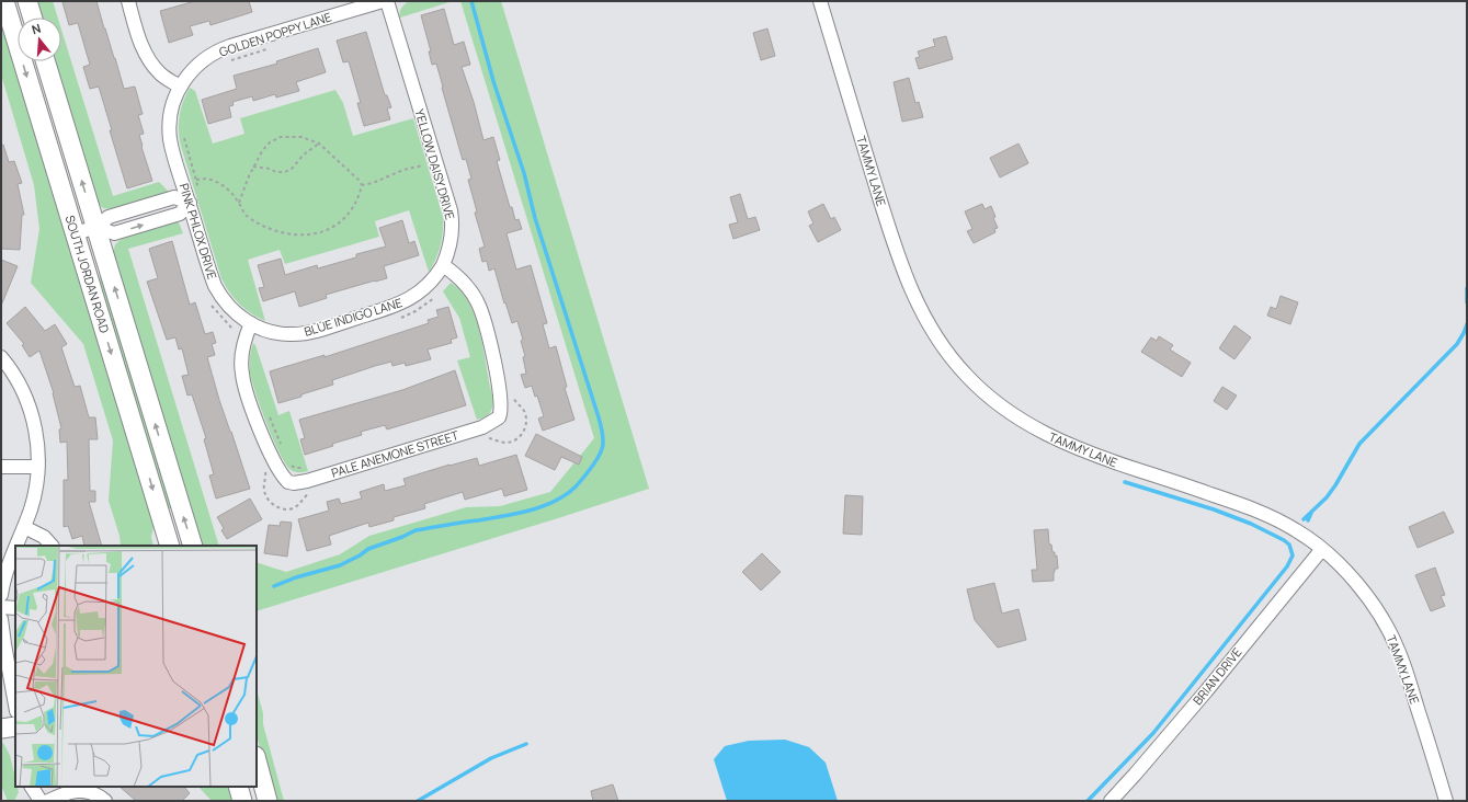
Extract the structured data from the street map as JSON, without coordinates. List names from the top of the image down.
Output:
{
  "streets": {
    "main road": ["SOUTH JORDAN ROAD"],
    "street": [
      "GOLDEN POPPY LANE",
      "YELLOW DAISY DRIVE",
      "TAMMY LANE",
      "PINK PHLOX DRIVE",
      "BLUE INDIGO LANE",
      "PALE ANEMONE STREET",
      "BRIAN DRIVE"
    ]
  },
  "crossings": [
    ["GOLDEN POPPY LANE", "PINK PHLOX DRIVE"],
    ["YELLOW DAISY DRIVE", "BLUE INDIGO LANE"],
    ["YELLOW DAISY DRIVE", "PALE ANEMONE STREET"],
    ["TAMMY LANE", "BRIAN DRIVE"],
    ["PINK PHLOX DRIVE", "BLUE INDIGO LANE"],
    ["PINK PHLOX DRIVE", "PALE ANEMONE STREET"],
    ["BLUE INDIGO LANE", "PALE ANEMONE STREET"]
  ],
  "north": "top"
}
